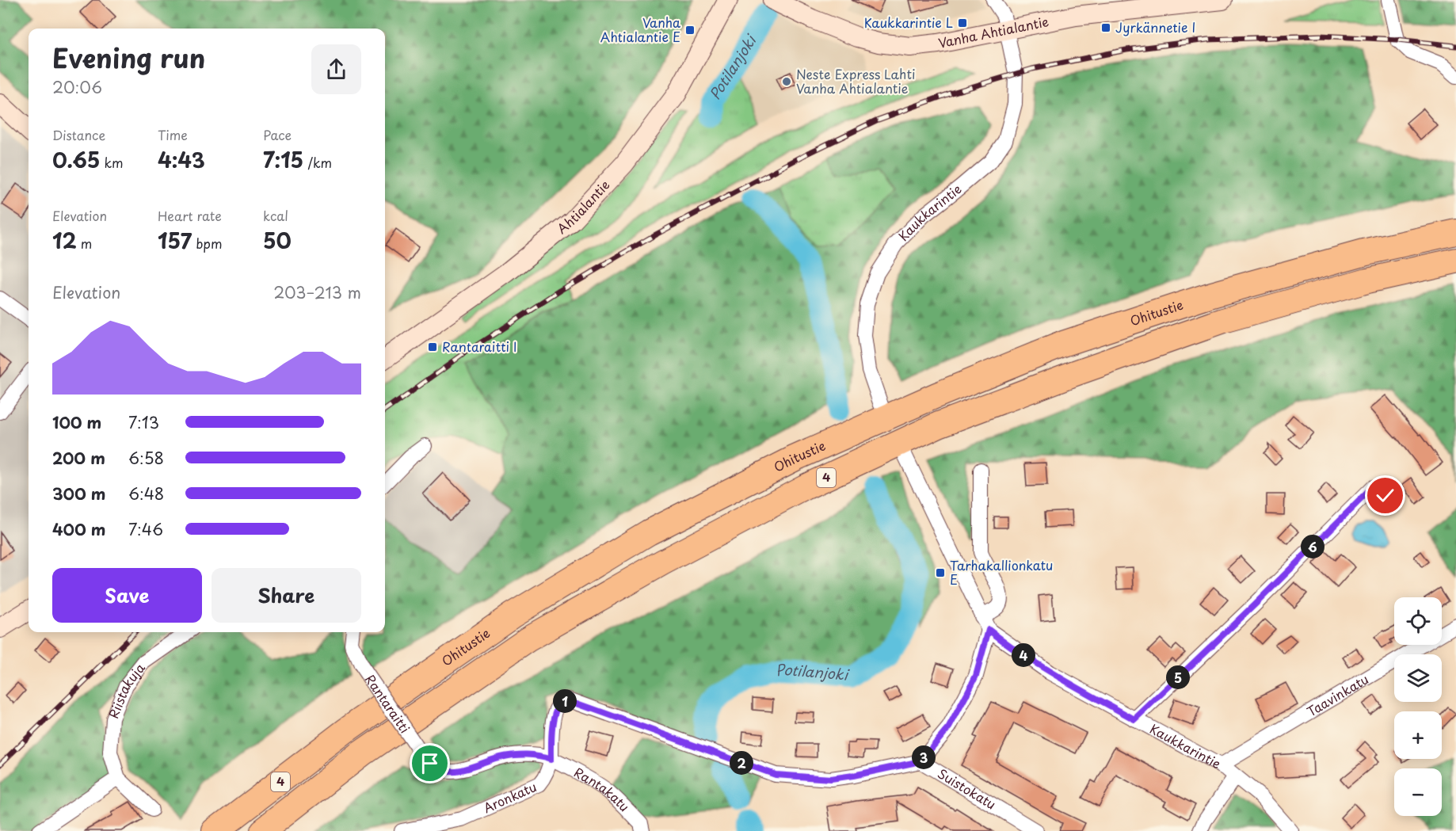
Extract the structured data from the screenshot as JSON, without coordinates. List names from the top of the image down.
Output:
{
  "streets": {
    "highway": ["Ohitustie", "4"],
    "main road": ["Vanha Ahtialantie", "Ahtialantie"],
    "street": [
      "Kaukkarintie",
      "Riistakuja",
      "Taavinkatu",
      "Rantaraitti",
      "Suistokatu",
      "Rantakatu",
      "Aronkatu"
    ]
  },
  "crossings": [
    ["Vanha Ahtialantie", "Kaukkarintie"],
    ["Kaukkarintie", "Taavinkatu"],
    ["Rantaraitti", "Rantakatu"],
    ["Rantaraitti", "Aronkatu"],
    ["Suistokatu", "Aronkatu"],
    ["Rantakatu", "Aronkatu"]
  ],
  "water": ["Potilanjoki"],
  "places": {
    "transit": [
      "Kaukkarintie L",
      "Jyrkännetie I",
      "Vanha Ahtialantie E",
      "Rantaraitti I",
      "Tarhakallionkatu E"
    ],
    "other": ["Neste Express Lahti Vanha Ahtialantie"]
  },
  "page": {
    "heading": ["Evening run", "20:06"],
    "stats": [
      ["Distance", "0.65 km"],
      ["Time", "4:43"],
      ["Pace", "7:15 /km"],
      ["Elevation", "12 m"],
      ["Heart rate", "157 bpm"],
      ["kcal", "50"]
    ],
    "chart": ["Elevation", "203–213 m"],
    "list": [
      {
        "name": "100 m",
        "note": "7:13"
      },
      {
        "name": "200 m",
        "note": "6:58"
      },
      {
        "name": "300 m",
        "note": "6:48"
      },
      {
        "name": "400 m",
        "note": "7:46"
      }
    ],
    "pins": [
      "6",
      "4",
      "5",
      "1",
      "3",
      "2"
    ],
    "buttons": ["Save", "Share"],
    "map_buttons": ["+", "−"]
  }
}
